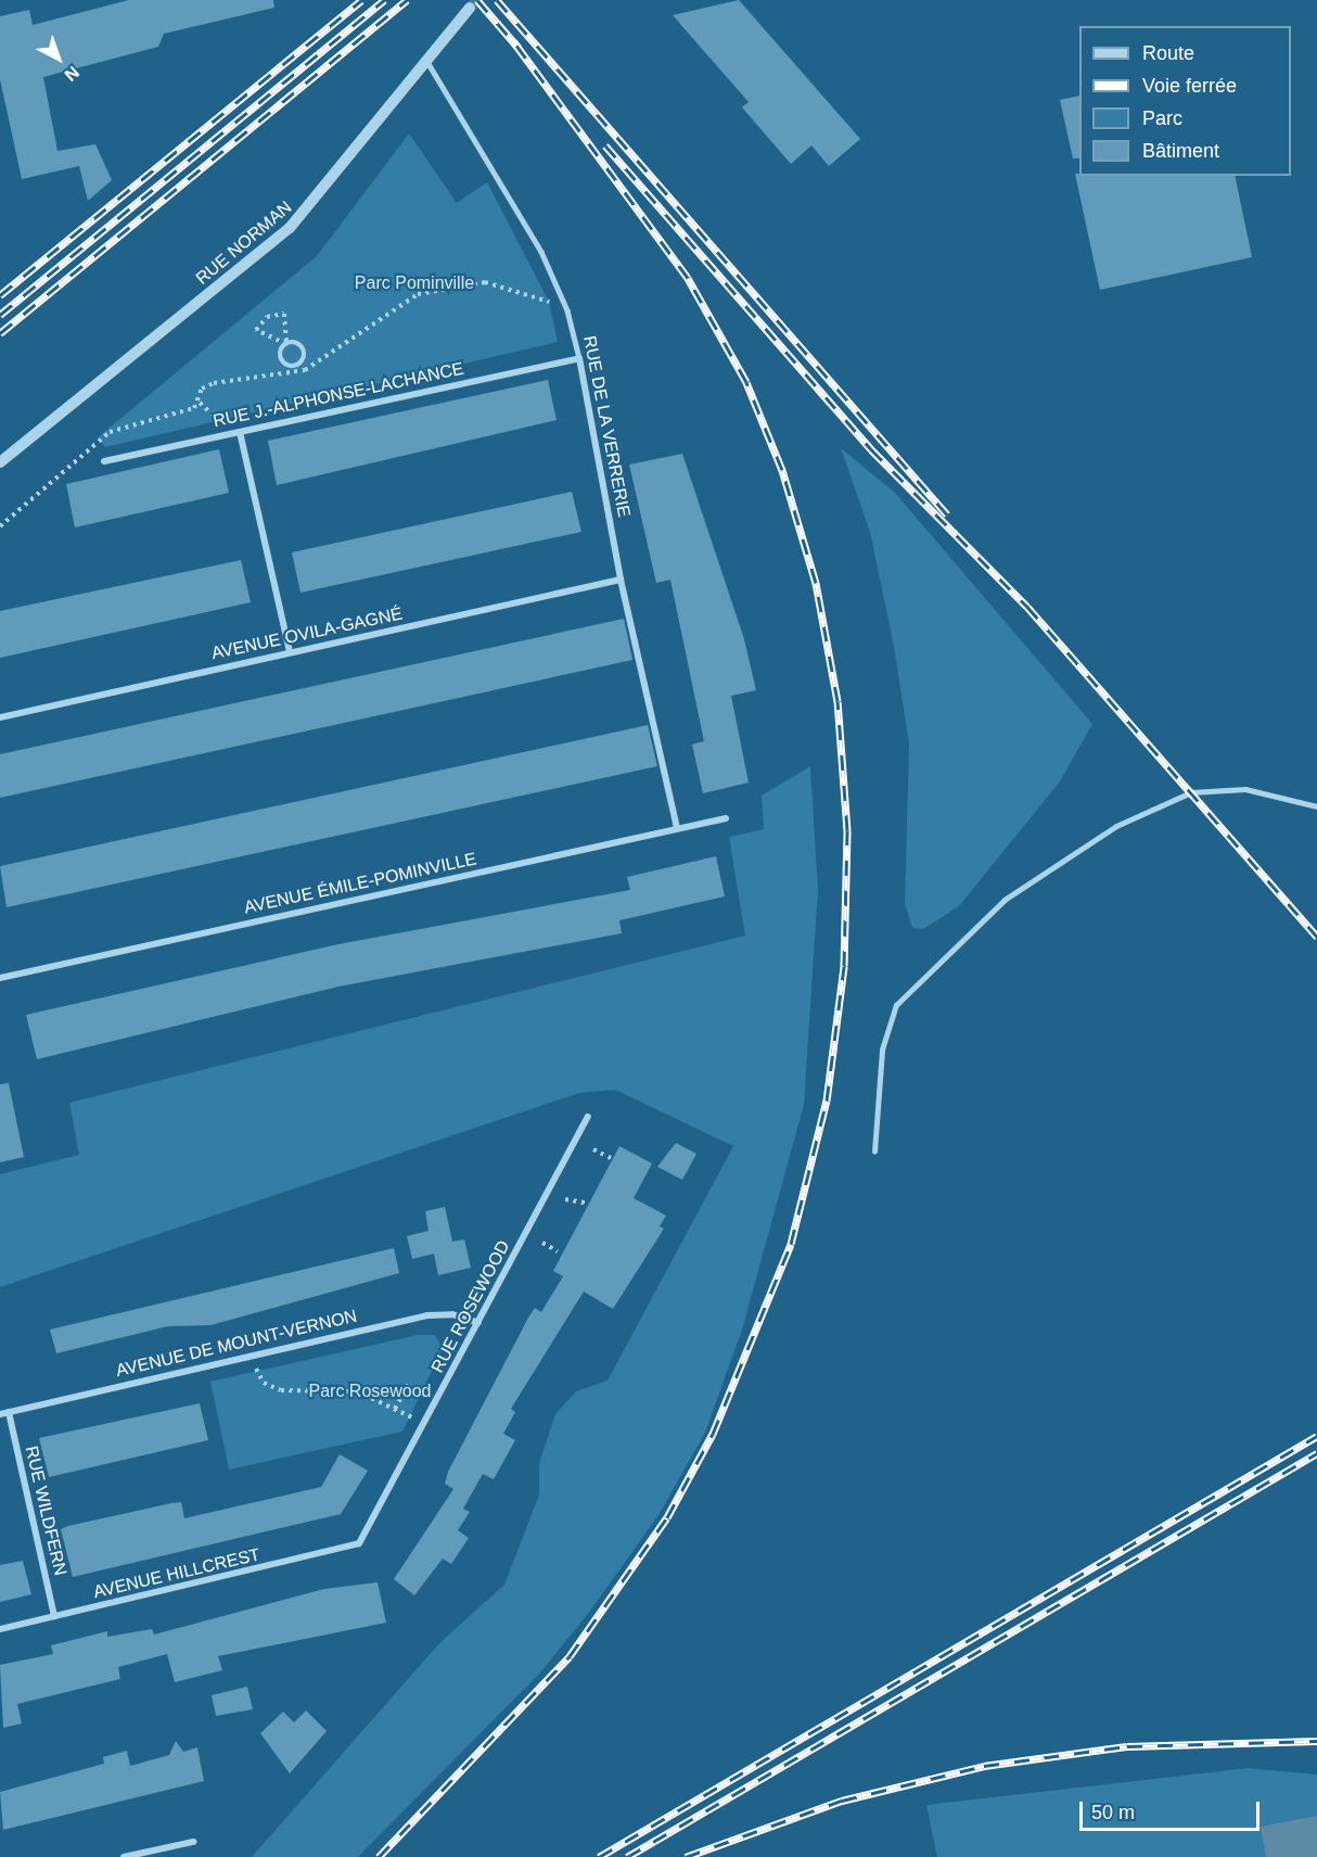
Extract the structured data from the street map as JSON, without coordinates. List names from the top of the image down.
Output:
{
  "streets": {
    "street": [
      "RUE NORMAN",
      "RUE J.-ALPHONSE-LACHANCE",
      "RUE DE LA VERRERIE",
      "AVENUE OVILA-GAGNÉ",
      "AVENUE ÉMILE-POMINVILLE",
      "RUE ROSEWOOD",
      "AVENUE DE MOUNT-VERNON",
      "RUE WILDFERN",
      "AVENUE HILLCREST"
    ]
  },
  "crossings": [
    ["RUE NORMAN", "RUE DE LA VERRERIE"],
    ["RUE J.-ALPHONSE-LACHANCE", "RUE DE LA VERRERIE"],
    ["RUE DE LA VERRERIE", "AVENUE OVILA-GAGNÉ"],
    ["RUE DE LA VERRERIE", "AVENUE ÉMILE-POMINVILLE"],
    ["RUE ROSEWOOD", "AVENUE DE MOUNT-VERNON"],
    ["RUE ROSEWOOD", "AVENUE HILLCREST"],
    ["AVENUE DE MOUNT-VERNON", "RUE WILDFERN"],
    ["RUE WILDFERN", "AVENUE HILLCREST"]
  ],
  "parks": ["Parc Pominville", "Parc Rosewood"],
  "legend": [
    "Route",
    "Voie ferrée",
    "Parc",
    "Bâtiment"
  ],
  "scale_bar": "50 m",
  "north": "bottom right"
}
